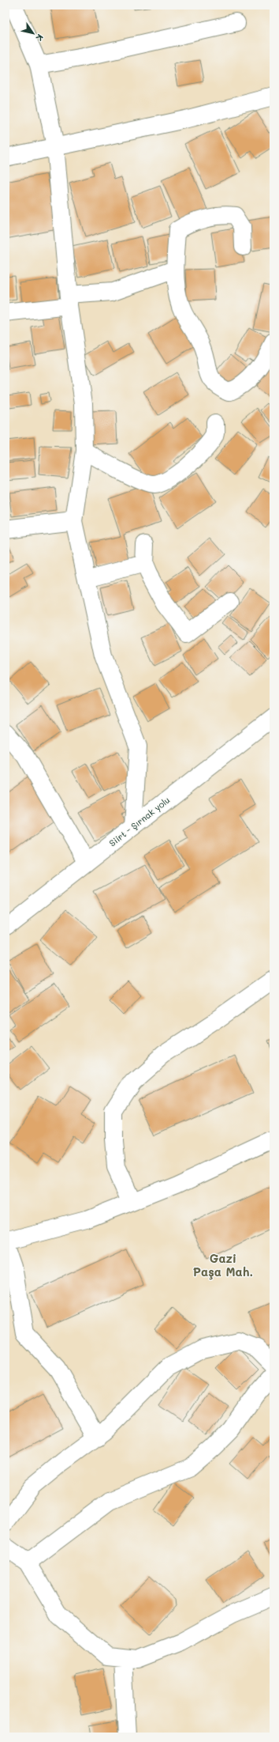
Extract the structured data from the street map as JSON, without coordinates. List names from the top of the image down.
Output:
{
  "streets": {
    "street": ["Siirt - Şırnak yolu"]
  },
  "districts": ["Gazi Paşa Mah."],
  "north": "bottom right"
}
